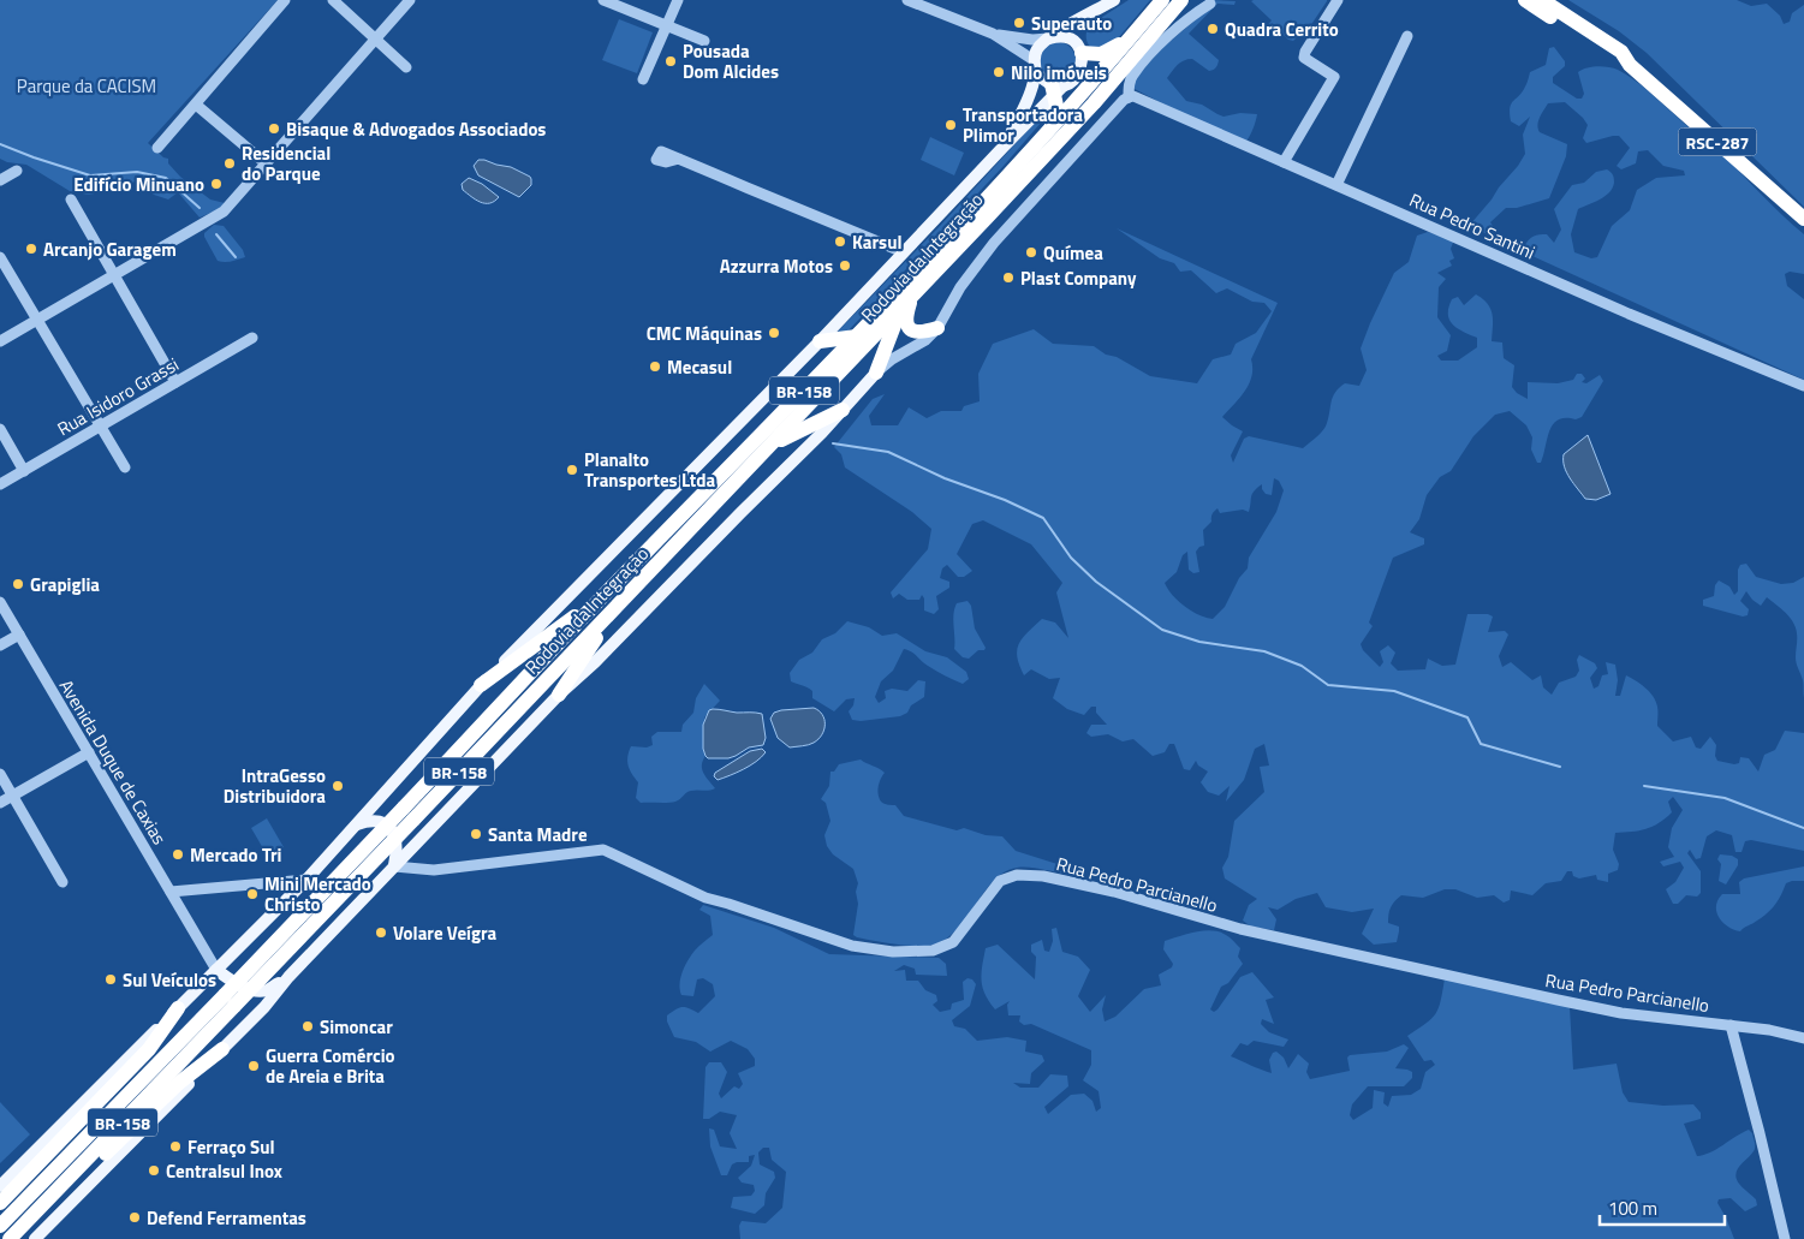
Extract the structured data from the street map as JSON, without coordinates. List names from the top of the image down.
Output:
{
  "streets": {
    "highway": ["RSC-287", "Rodovia da Integração", "BR-158"],
    "street": [
      "Rua Pedro Santini",
      "Rua Isidoro Grassi",
      "Avenida Duque de Caxias",
      "Rua Pedro Parcianello"
    ]
  },
  "crossings": [
    ["Rua Pedro Santini", "BR-158"],
    ["Rodovia da Integração", "BR-158"],
    ["BR-158", "Avenida Duque de Caxias"],
    ["BR-158", "Rua Pedro Parcianello"]
  ],
  "parks": ["Parque da CACISM"],
  "places": [
    "Superauto",
    "Quadra Cerrito",
    "Pousada Dom Alcides",
    "Nilo imóveis",
    "Transportadora Plimor",
    "Bisaque & Advogados Associados",
    "Residencial do Parque",
    "Edifício Minuano",
    "Karsul",
    "Arcanjo Garagem",
    "Químea",
    "Azzurra Motos",
    "Plast Company",
    "CMC Máquinas",
    "Mecasul",
    "Planalto Transportes Ltda",
    "Grapiglia",
    "IntraGesso Distribuidora",
    "Santa Madre",
    "Mercado Tri",
    "Mini Mercado Christo",
    "Volare Veígra",
    "Sul Veículos",
    "Simoncar",
    "Guerra Comércio de Areia e Brita",
    "Ferraço Sul",
    "Centralsul Inox",
    "Defend Ferramentas"
  ],
  "scale_bar": "100 m"
}
